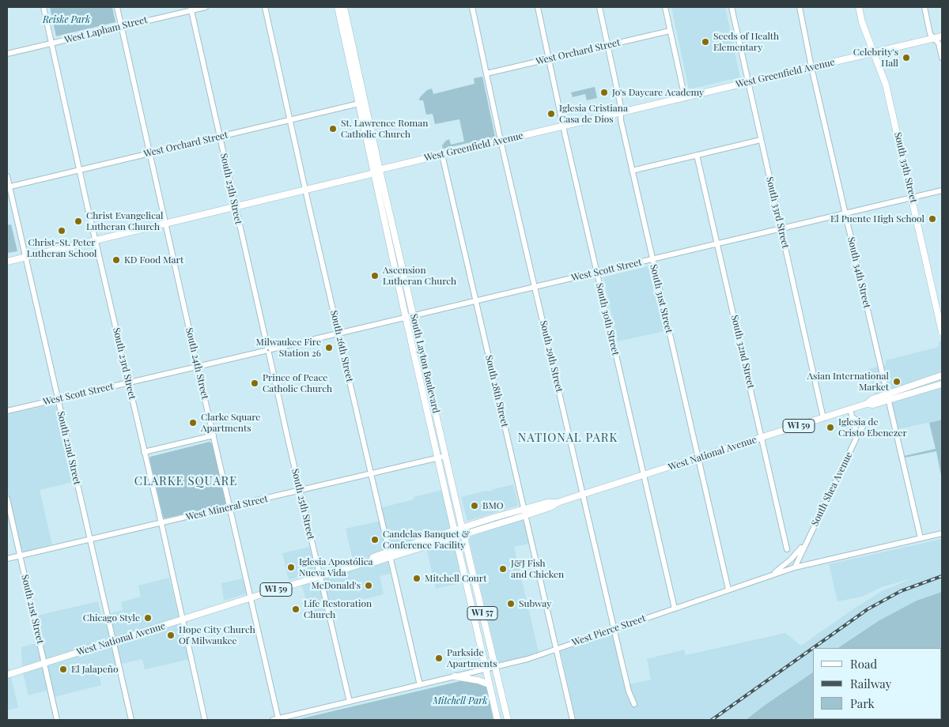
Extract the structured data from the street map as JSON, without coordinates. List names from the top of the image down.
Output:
{
  "streets": {
    "main road": [
      "West Greenfield Avenue",
      "South 35th Street",
      "South Layton Boulevard",
      "WI 59",
      "West National Avenue",
      "WI 57"
    ],
    "street": [
      "West Lapham Street",
      "West Orchard Street",
      "South 25th Street",
      "South 33rd Street",
      "West Scott Street",
      "South 34th Street",
      "South 31st Street",
      "South 30th Street",
      "South 26th Street",
      "South 32nd Street",
      "South 29th Street",
      "South 23rd Street",
      "South 24th Street",
      "South 28th Street",
      "South 22nd Street",
      "South Shea Avenue",
      "West Mineral Street",
      "South 21st Street",
      "West Pierce Street"
    ]
  },
  "crossings": [
    ["West Lapham Street", "South 25th Street"],
    ["West Lapham Street", "South 23rd Street"],
    ["West Lapham Street", "South 24th Street"],
    ["West Orchard Street", "South 25th Street"],
    ["West Orchard Street", "South 31st Street"],
    ["West Orchard Street", "South 30th Street"],
    ["West Orchard Street", "South 26th Street"],
    ["West Orchard Street", "South 29th Street"],
    ["West Orchard Street", "South 23rd Street"],
    ["West Orchard Street", "South 24th Street"],
    ["West Orchard Street", "South Layton Boulevard"],
    ["West Orchard Street", "South 22nd Street"],
    ["West Greenfield Avenue", "South 35th Street"],
    ["West Greenfield Avenue", "South 25th Street"],
    ["West Greenfield Avenue", "South 33rd Street"],
    ["West Greenfield Avenue", "South 34th Street"],
    ["West Greenfield Avenue", "South 31st Street"],
    ["West Greenfield Avenue", "South 30th Street"],
    ["West Greenfield Avenue", "South 26th Street"],
    ["West Greenfield Avenue", "South 29th Street"],
    ["West Greenfield Avenue", "South 23rd Street"],
    ["West Greenfield Avenue", "South 24th Street"],
    ["West Greenfield Avenue", "South Layton Boulevard"],
    ["West Greenfield Avenue", "South 28th Street"],
    ["West Greenfield Avenue", "South 22nd Street"],
    ["South 35th Street", "West Scott Street"],
    ["South 25th Street", "West Scott Street"],
    ["South 25th Street", "West National Avenue"],
    ["South 25th Street", "West Mineral Street"],
    ["South 25th Street", "West Pierce Street"],
    ["South 33rd Street", "West Scott Street"],
    ["South 33rd Street", "West National Avenue"],
    ["West Scott Street", "South 34th Street"],
    ["West Scott Street", "South 31st Street"],
    ["West Scott Street", "South 30th Street"],
    ["West Scott Street", "South 26th Street"],
    ["West Scott Street", "South 32nd Street"],
    ["West Scott Street", "South 29th Street"],
    ["West Scott Street", "South 23rd Street"],
    ["West Scott Street", "South 24th Street"],
    ["West Scott Street", "South Layton Boulevard"],
    ["West Scott Street", "South 28th Street"],
    ["West Scott Street", "South 22nd Street"],
    ["South 34th Street", "West National Avenue"],
    ["South 34th Street", "West Pierce Street"],
    ["South 31st Street", "West National Avenue"],
    ["South 31st Street", "West Pierce Street"],
    ["South 30th Street", "West National Avenue"],
    ["South 30th Street", "West Pierce Street"],
    ["South 26th Street", "West National Avenue"],
    ["South 26th Street", "West Mineral Street"],
    ["South 26th Street", "West Pierce Street"],
    ["South 32nd Street", "West National Avenue"],
    ["South 29th Street", "West National Avenue"],
    ["South 29th Street", "West Pierce Street"],
    ["South 23rd Street", "West National Avenue"],
    ["South 23rd Street", "West Mineral Street"],
    ["South 24th Street", "West National Avenue"],
    ["South 24th Street", "West Mineral Street"],
    ["South 24th Street", "West Pierce Street"],
    ["South Layton Boulevard", "West National Avenue"],
    ["South Layton Boulevard", "West Mineral Street"],
    ["South Layton Boulevard", "West Pierce Street"],
    ["South 28th Street", "West National Avenue"],
    ["South 28th Street", "West Pierce Street"],
    ["South 22nd Street", "West National Avenue"],
    ["South 22nd Street", "West Mineral Street"],
    ["West National Avenue", "South 21st Street"],
    ["South Shea Avenue", "West Pierce Street"],
    ["West Mineral Street", "South 21st Street"]
  ],
  "districts": ["NATIONAL PARK", "CLARKE SQUARE"],
  "parks": ["Reiske Park", "Mitchell Park"],
  "places": [
    "Seeds of Health Elementary",
    "Celebrity's Hall",
    "Jo's Daycare Academy",
    "Iglesia Cristiana Casa de Dios",
    "St. Lawrence Roman Catholic Church",
    "El Puente High School",
    "Christ Evangelical Lutheran Church",
    "Christ-St. Peter Lutheran School",
    "KD Food Mart",
    "Ascension Lutheran Church",
    "Milwaukee Fire Station 26",
    "Asian International Market",
    "Prince of Peace Catholic Church",
    "Clarke Square Apartments",
    "Iglesia de Cristo Ebenezer",
    "BMO",
    "Candelas Banquet & Conference Facility",
    "Iglesia Apostólica Nueva Vida",
    "J&J Fish and Chicken",
    "Mitchell Court",
    "McDonald's",
    "Subway",
    "Life Restoration Church",
    "Chicago Style",
    "Hope City Church Of Milwaukee",
    "Parkside Apartments",
    "El Jalapeño"
  ],
  "legend": ["Road", "Railway", "Park"]
}
